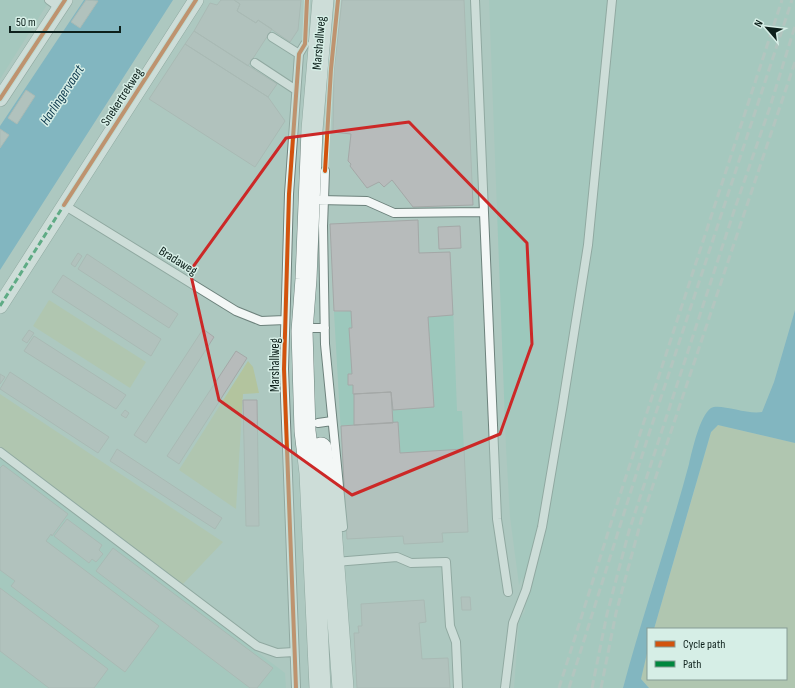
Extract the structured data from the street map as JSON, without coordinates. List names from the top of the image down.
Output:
{
  "streets": {
    "main road": ["Marshallweg"],
    "street": ["Snekertrekweg"],
    "lane": ["Bradaweg"]
  },
  "crossings": [
    ["Marshallweg", "Bradaweg"],
    ["Snekertrekweg", "Bradaweg"]
  ],
  "water": ["Harlingervaart"],
  "legend": ["Cycle path", "Path"],
  "scale_bar": "50 m",
  "north": "top left"
}
